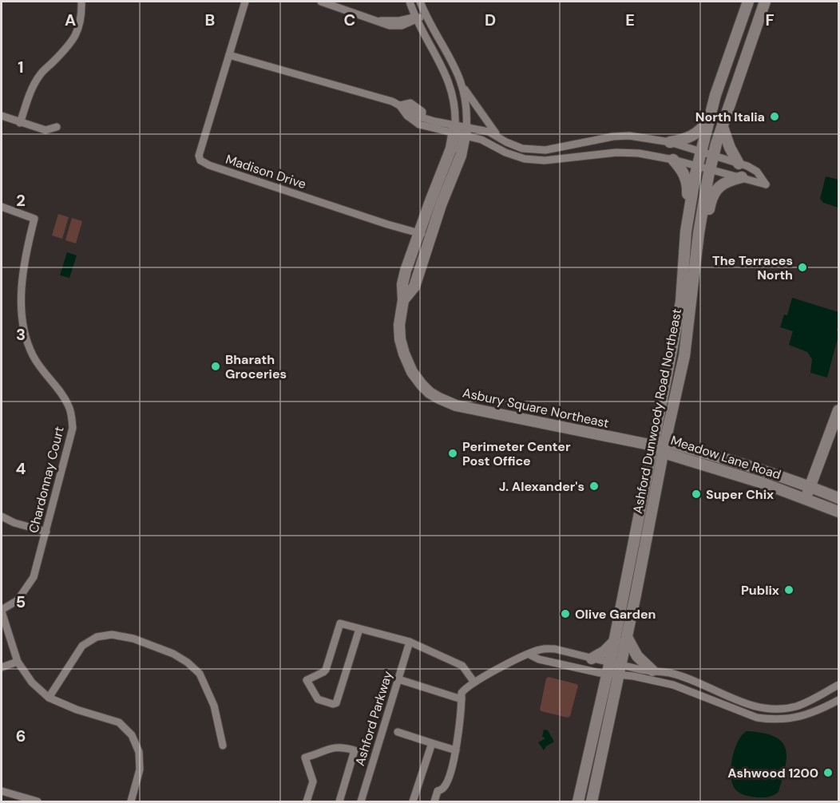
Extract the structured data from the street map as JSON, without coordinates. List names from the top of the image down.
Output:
{
  "streets": {
    "main road": ["Asbury Square Northeast", "Ashford Dunwoody Road Northeast", "Meadow Lane Road"],
    "street": ["Madison Drive", "Chardonnay Court", "Ashford Parkway"]
  },
  "crossings": [
    ["Madison Drive", "Asbury Square Northeast"],
    ["Asbury Square Northeast", "Ashford Dunwoody Road Northeast"],
    ["Asbury Square Northeast", "Meadow Lane Road"],
    ["Ashford Dunwoody Road Northeast", "Meadow Lane Road"]
  ],
  "places": [
    "North Italia",
    "The Terraces North",
    "Bharath Groceries",
    "Perimeter Center Post Office",
    "J. Alexander's",
    "Super Chix",
    "Publix",
    "Olive Garden",
    "Ashwood 1200"
  ],
  "grid": {
    "columns": [
      "A",
      "B",
      "C",
      "D",
      "E",
      "F"
    ],
    "rows": [
      "1",
      "2",
      "3",
      "4",
      "5",
      "6"
    ]
  }
}
